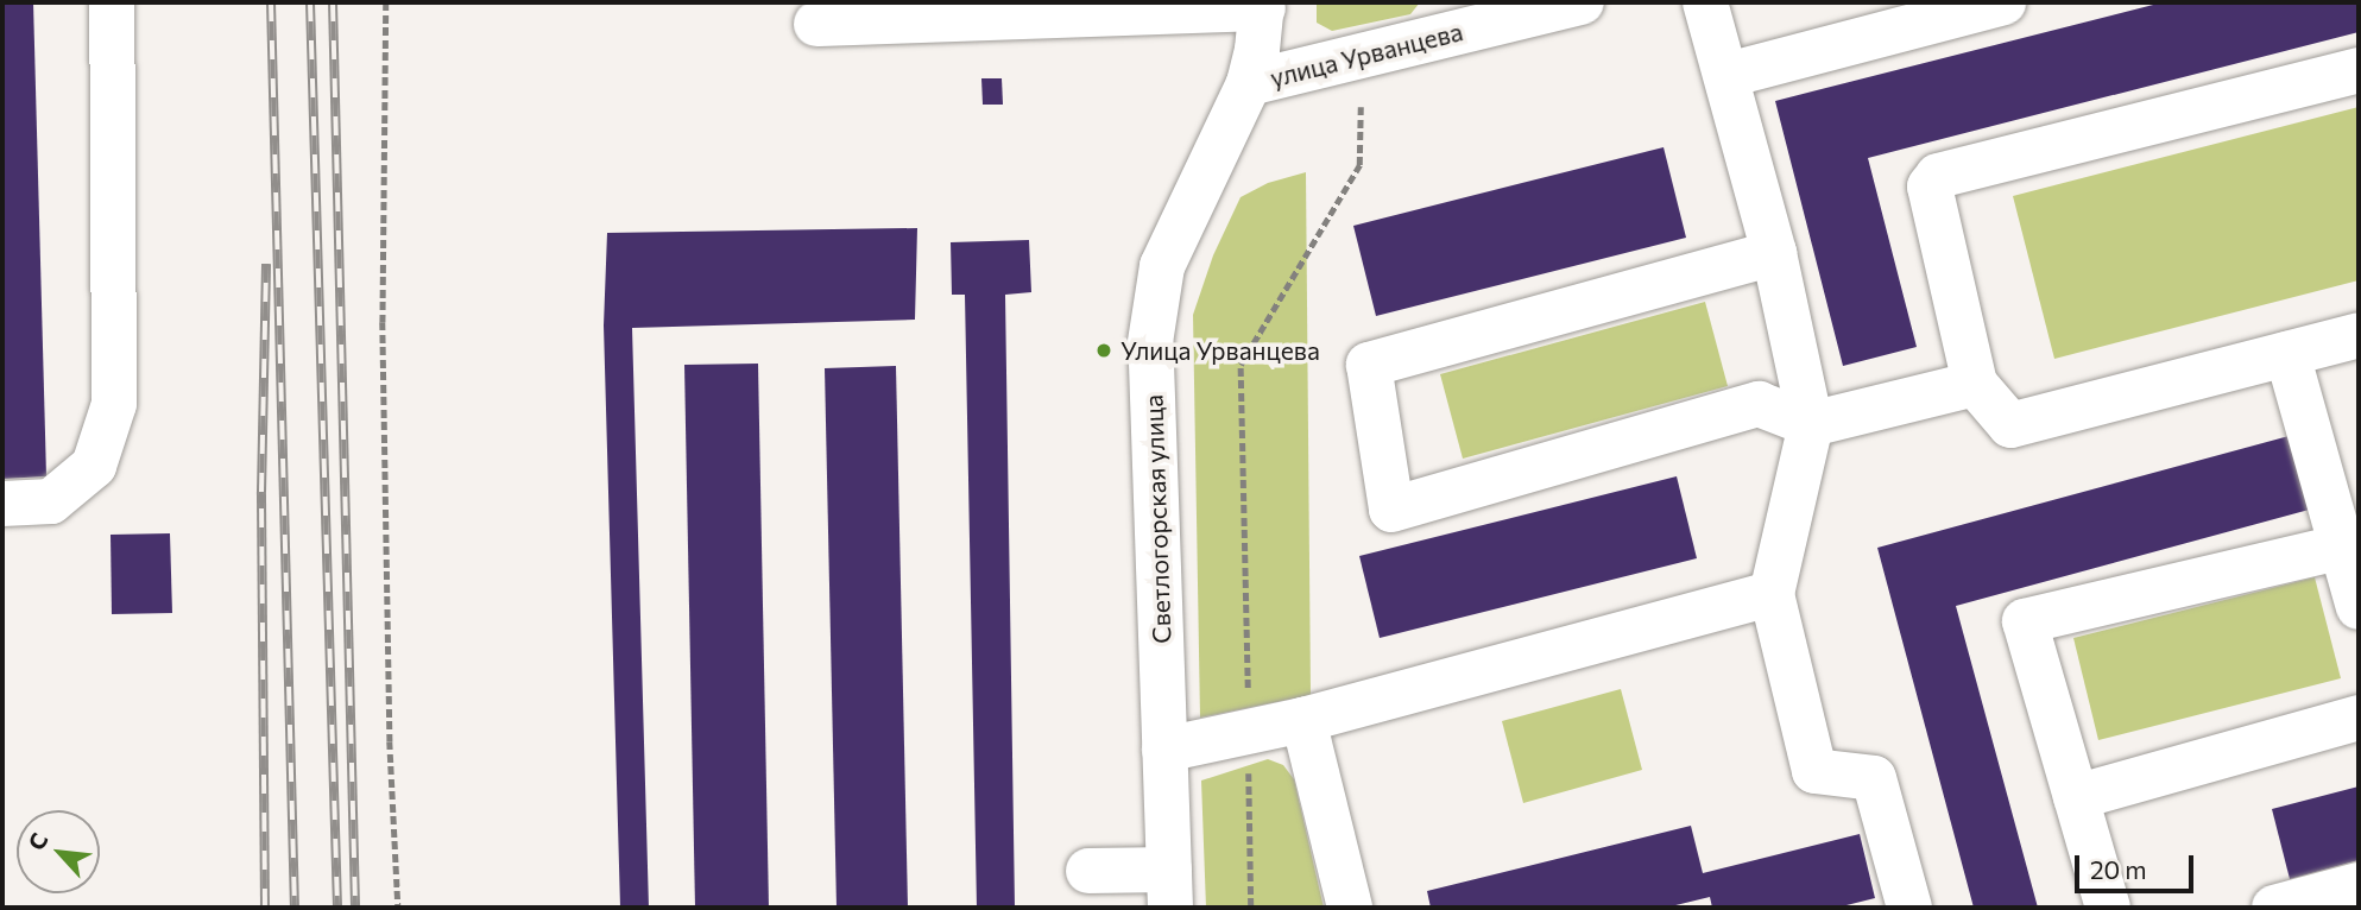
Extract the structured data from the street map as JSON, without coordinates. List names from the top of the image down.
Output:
{
  "streets": {
    "street": ["улица Урванцева", "Светлогорская улица"]
  },
  "crossings": [
    ["улица Урванцева", "Светлогорская улица"]
  ],
  "places": ["Улица Урванцева"],
  "scale_bar": "20 m",
  "north": "top left"
}
